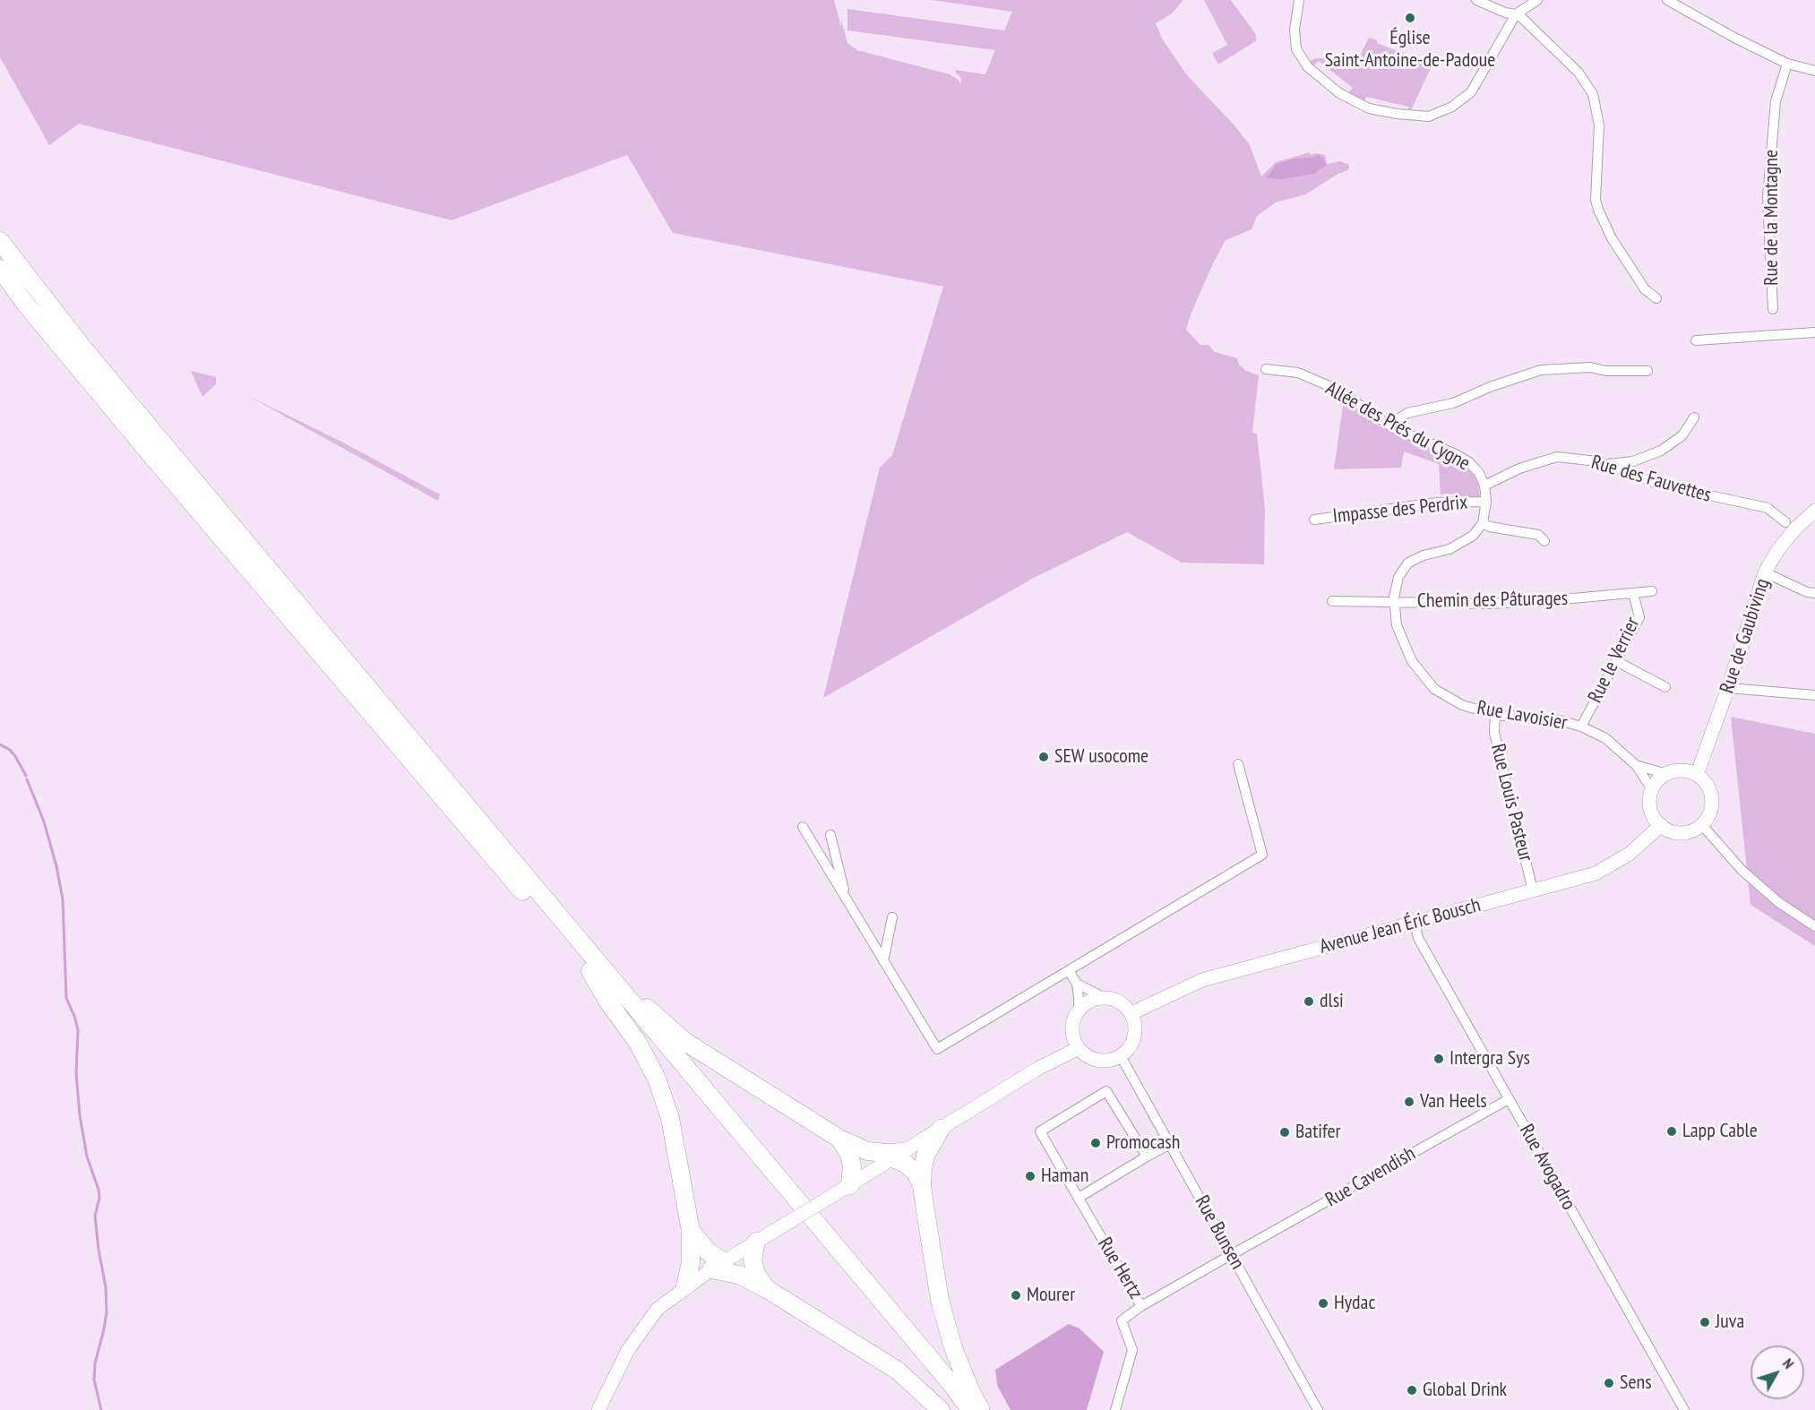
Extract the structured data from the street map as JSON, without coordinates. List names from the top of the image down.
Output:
{
  "streets": {
    "main road": ["Rue de Gaubiving", "Avenue Jean Éric Bousch"],
    "street": [
      "Rue de la Montagne",
      "Allée des Prés du Cygne",
      "Rue des Fauvettes",
      "Impasse des Perdrix",
      "Chemin des Pâturages",
      "Rue le Verrier",
      "Rue Lavoisier",
      "Rue Louis Pasteur",
      "Rue Avogadro",
      "Rue Cavendish",
      "Rue Bunsen",
      "Rue Hertz"
    ]
  },
  "crossings": [
    ["Allée des Prés du Cygne", "Rue des Fauvettes"],
    ["Allée des Prés du Cygne", "Impasse des Perdrix"],
    ["Chemin des Pâturages", "Rue le Verrier"],
    ["Chemin des Pâturages", "Rue Lavoisier"],
    ["Rue de Gaubiving", "Rue Lavoisier"],
    ["Rue de Gaubiving", "Avenue Jean Éric Bousch"],
    ["Rue le Verrier", "Rue Lavoisier"],
    ["Rue Lavoisier", "Rue Louis Pasteur"],
    ["Rue Lavoisier", "Avenue Jean Éric Bousch"],
    ["Rue Louis Pasteur", "Avenue Jean Éric Bousch"],
    ["Avenue Jean Éric Bousch", "Rue Avogadro"],
    ["Avenue Jean Éric Bousch", "Rue Bunsen"],
    ["Rue Avogadro", "Rue Cavendish"],
    ["Rue Cavendish", "Rue Bunsen"],
    ["Rue Cavendish", "Rue Hertz"],
    ["Rue Bunsen", "Rue Hertz"]
  ],
  "places": [
    "Église Saint-Antoine-de-Padoue",
    "SEW usocome",
    "dlsi",
    "Intergra Sys",
    "Van Heels",
    "Lapp Cable",
    "Batifer",
    "Promocash",
    "Haman",
    "Mourer",
    "Hydac",
    "Juva",
    "Sens",
    "Global Drink"
  ],
  "north": "top right"
}
